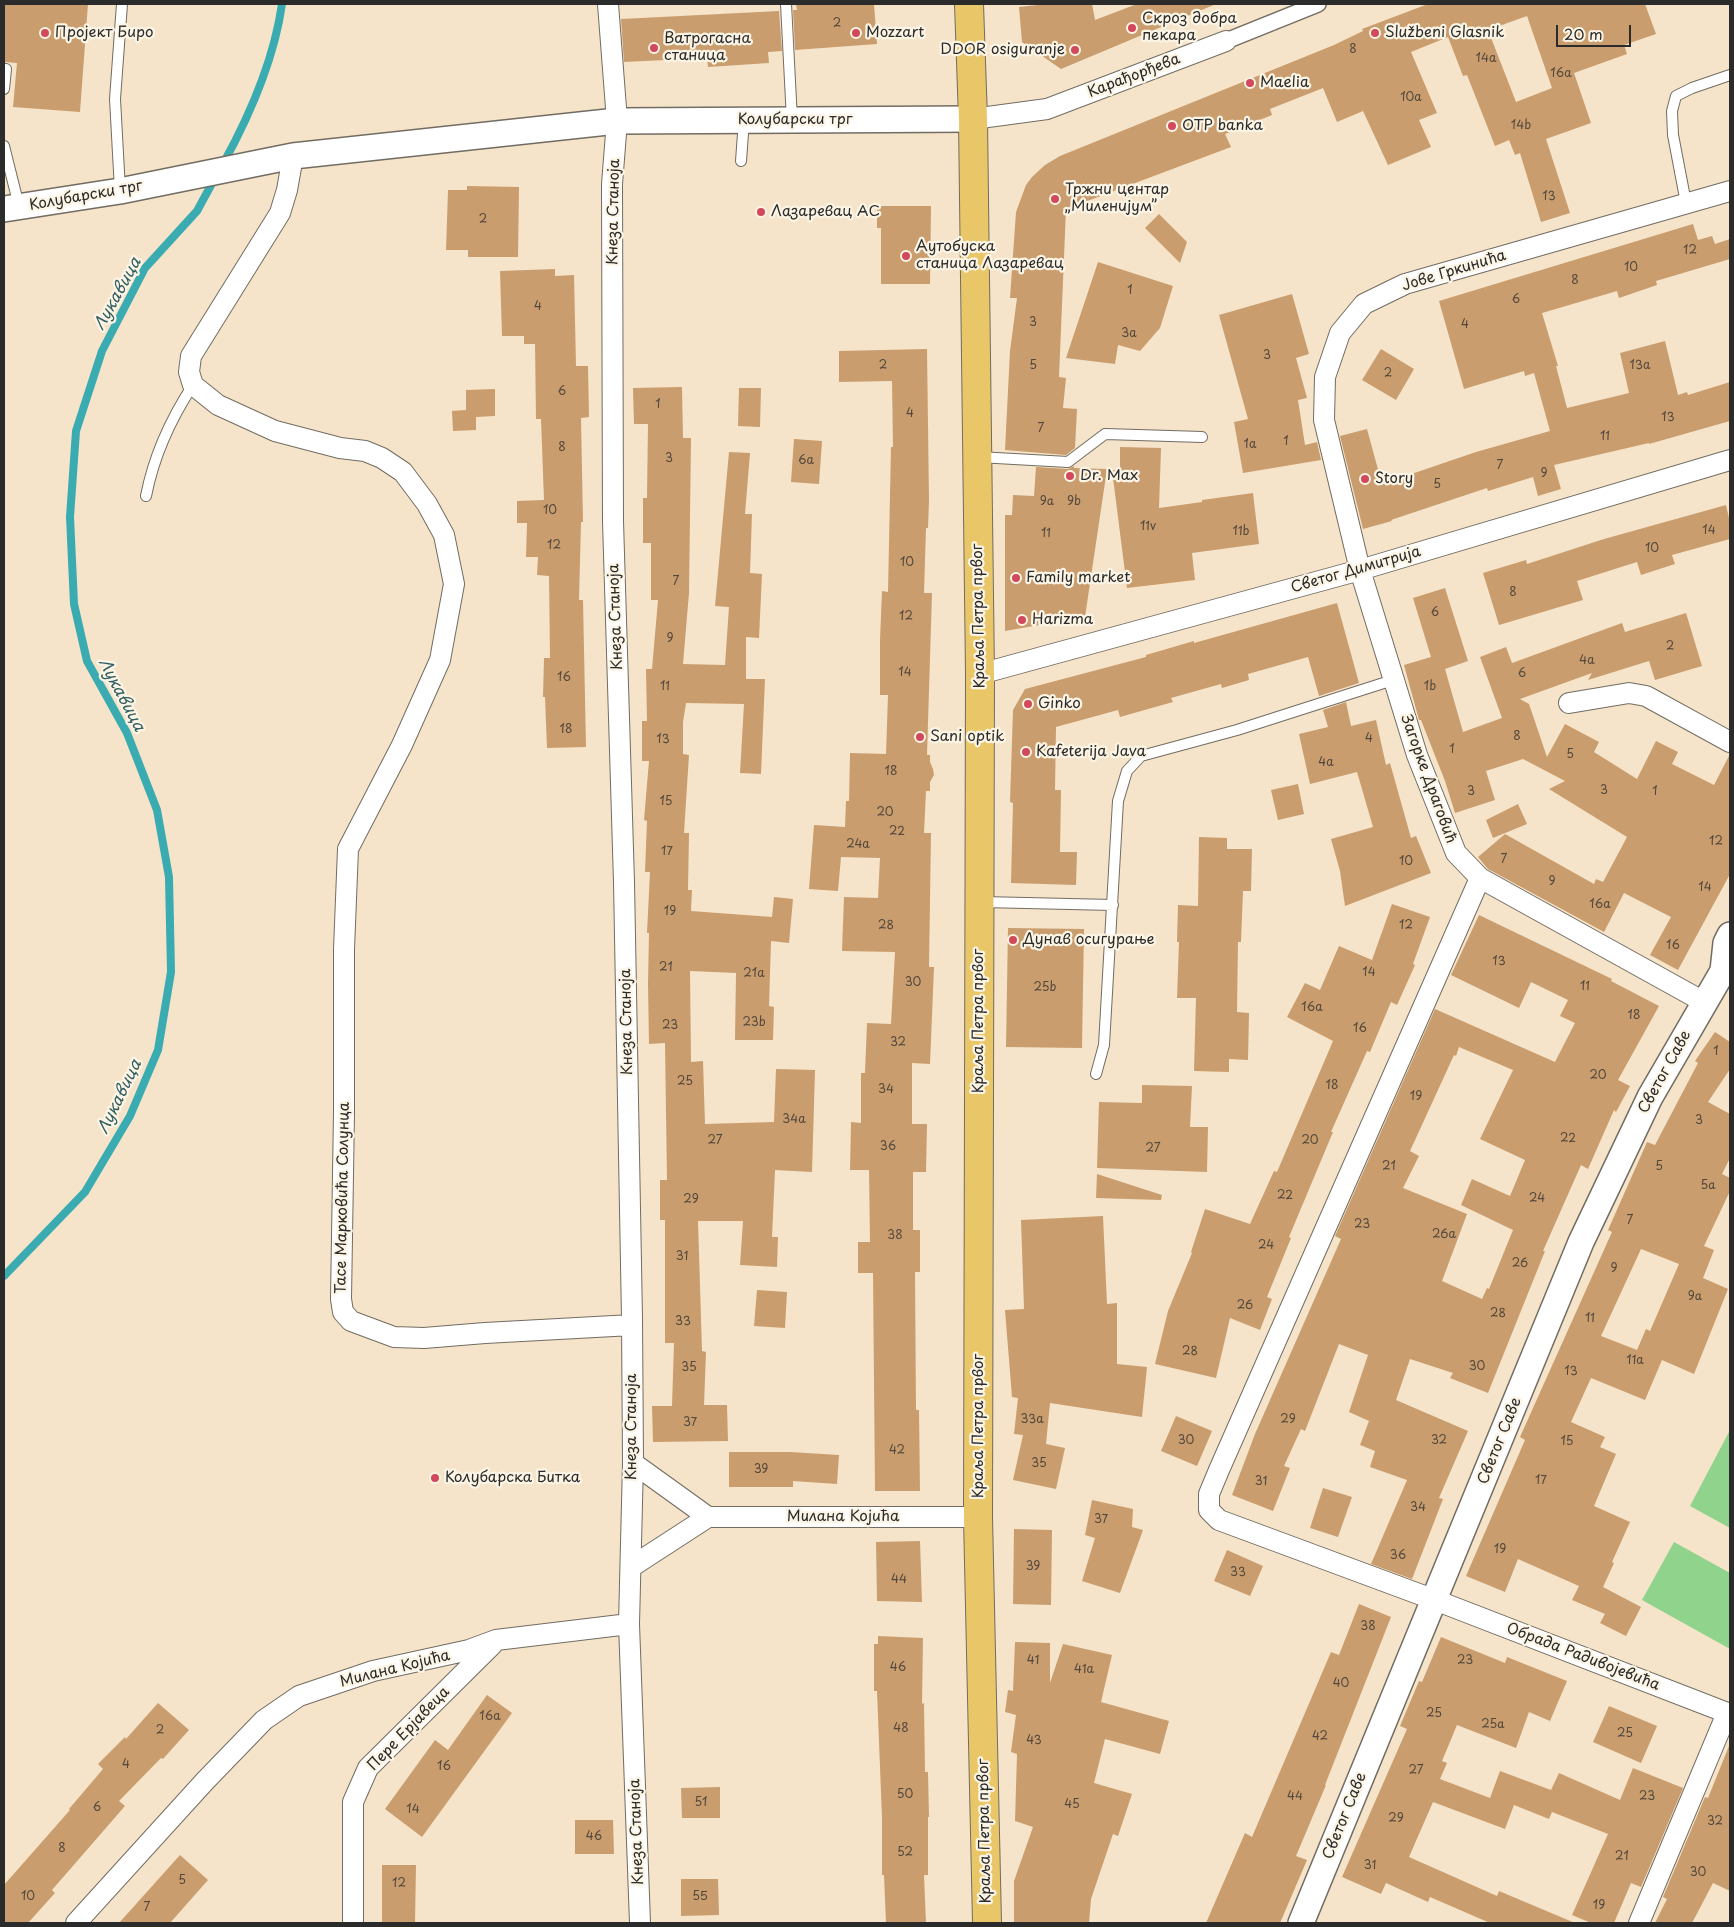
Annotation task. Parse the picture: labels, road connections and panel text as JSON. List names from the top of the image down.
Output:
{
  "streets": {
    "main road": ["Краља Петра првог"],
    "street": [
      "Карађорђева",
      "Колубарски трг",
      "Кнеза Станоја",
      "Јове Гркинића",
      "Светог Димитрија",
      "Загорке Драговић",
      "Светог Саве",
      "Тасе Марковића Солунца",
      "Милана Којића",
      "Обрада Радивојевића",
      "Пере Ерјавеца"
    ]
  },
  "crossings": [
    ["Карађорђева", "Колубарски трг"],
    ["Карађорђева", "Краља Петра првог"],
    ["Колубарски трг", "Кнеза Станоја"],
    ["Колубарски трг", "Краља Петра првог"],
    ["Кнеза Станоја", "Тасе Марковића Солунца"],
    ["Кнеза Станоја", "Милана Којића"],
    ["Јове Гркинића", "Светог Димитрија"],
    ["Јове Гркинића", "Загорке Драговић"],
    ["Светог Димитрија", "Краља Петра првог"],
    ["Светог Димитрија", "Загорке Драговић"],
    ["Краља Петра првог", "Милана Којића"],
    ["Загорке Драговић", "Светог Саве"],
    ["Загорке Драговић", "Обрада Радивојевића"],
    ["Светог Саве", "Обрада Радивојевића"],
    ["Милана Којића", "Пере Ерјавеца"]
  ],
  "water": ["Лукавица"],
  "places": [
    "Скроз добра пекара",
    "Пројект Биро",
    "Mozzart",
    "Službeni Glasnik",
    "Ватрогасна станица",
    "DDOR osiguranje",
    "Maelia",
    "OTP banka",
    "Тржни центар „Миленијум”",
    "Лазаревац АС",
    "Аутобуска станица Лазаревац",
    "Dr. Max",
    "Story",
    "Family market",
    "Harizma",
    "Ginko",
    "Sani optik",
    "Kafeterija Java",
    "Дунав осигурање",
    "Колубарска Битка"
  ],
  "house_numbers": [
    "2",
    "8",
    "14a",
    "16a",
    "10a",
    "14b",
    "13",
    "2",
    "12",
    "10",
    "8",
    "1",
    "6",
    "4",
    "3",
    "4",
    "3a",
    "3",
    "2",
    "5",
    "13a",
    "2",
    "6",
    "1",
    "4",
    "13",
    "7",
    "11",
    "1",
    "1a",
    "8",
    "3",
    "6a",
    "7",
    "9",
    "5",
    "9a",
    "9b",
    "10",
    "11v",
    "14",
    "11b",
    "11",
    "12",
    "10",
    "10",
    "7",
    "8",
    "6",
    "12",
    "9",
    "2",
    "4a",
    "14",
    "6",
    "16",
    "11",
    "1b",
    "18",
    "8",
    "4",
    "13",
    "1",
    "5",
    "4a",
    "18",
    "3",
    "3",
    "1",
    "15",
    "20",
    "22",
    "12",
    "24a",
    "17",
    "7",
    "10",
    "9",
    "14",
    "16a",
    "19",
    "28",
    "12",
    "16",
    "13",
    "21",
    "14",
    "21a",
    "30",
    "11",
    "25b",
    "16a",
    "18",
    "23b",
    "23",
    "16",
    "32",
    "1",
    "20",
    "25",
    "18",
    "34",
    "19",
    "34a",
    "3",
    "22",
    "27",
    "20",
    "36",
    "27",
    "21",
    "5",
    "5a",
    "22",
    "24",
    "29",
    "7",
    "23",
    "26a",
    "38",
    "24",
    "31",
    "26",
    "9",
    "9a",
    "26",
    "28",
    "11",
    "33",
    "28",
    "11a",
    "30",
    "35",
    "13",
    "33a",
    "29",
    "37",
    "30",
    "32",
    "15",
    "42",
    "35",
    "39",
    "17",
    "31",
    "34",
    "37",
    "19",
    "36",
    "39",
    "33",
    "44",
    "38",
    "41",
    "23",
    "46",
    "41a",
    "40",
    "25",
    "16a",
    "25a",
    "48",
    "2",
    "25",
    "42",
    "43",
    "4",
    "16",
    "27",
    "50",
    "44",
    "23",
    "51",
    "45",
    "6",
    "14",
    "29",
    "32",
    "46",
    "8",
    "52",
    "21",
    "31",
    "30",
    "5",
    "12",
    "10",
    "55",
    "19",
    "7"
  ],
  "scale_bar": "20 m"
}
